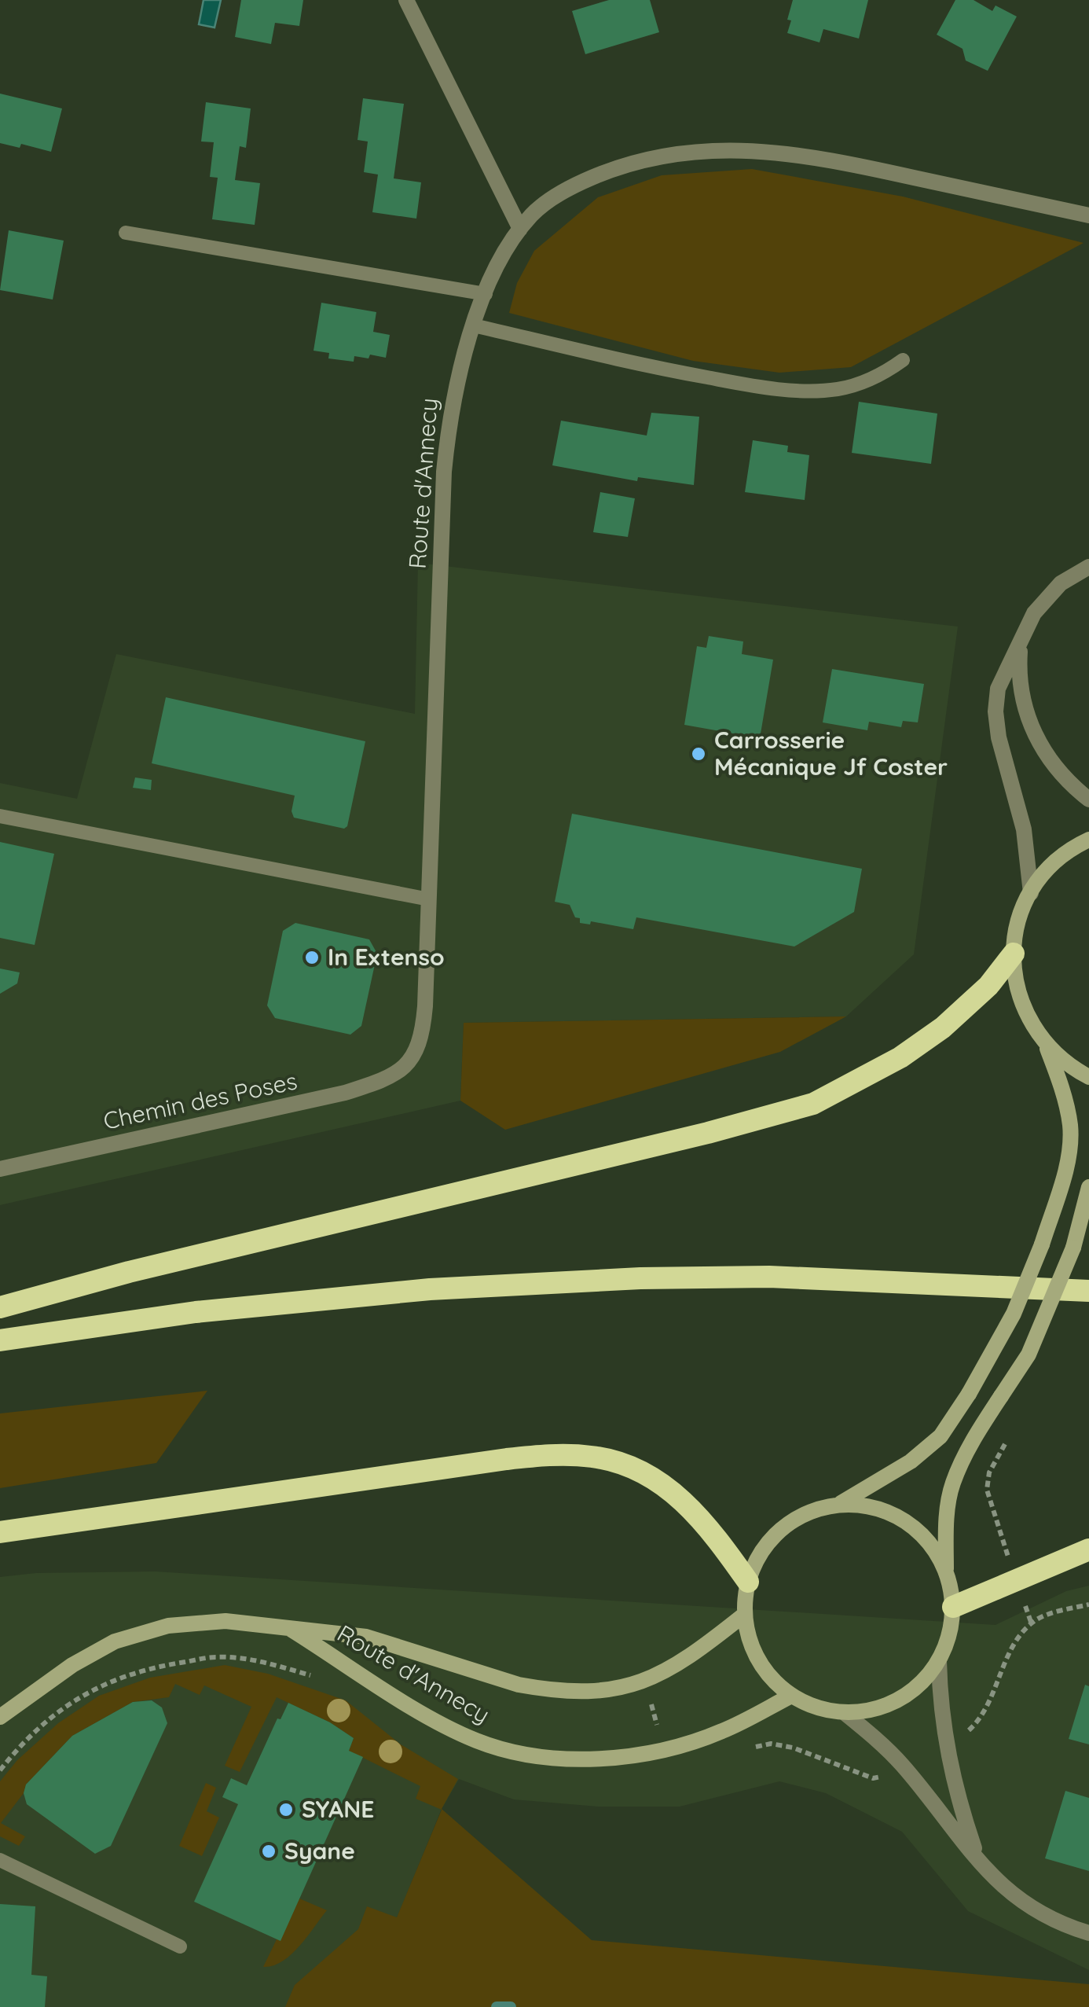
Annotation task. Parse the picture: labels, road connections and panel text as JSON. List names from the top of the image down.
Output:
{
  "streets": {
    "main road": ["Route d'Annecy"],
    "street": ["Chemin des Poses"]
  },
  "crossings": [
    ["Route d'Annecy", "Chemin des Poses"]
  ],
  "places": [
    "Carrosserie Mécanique Jf Coster",
    "In Extenso",
    "SYANE",
    "Syane"
  ]
}
